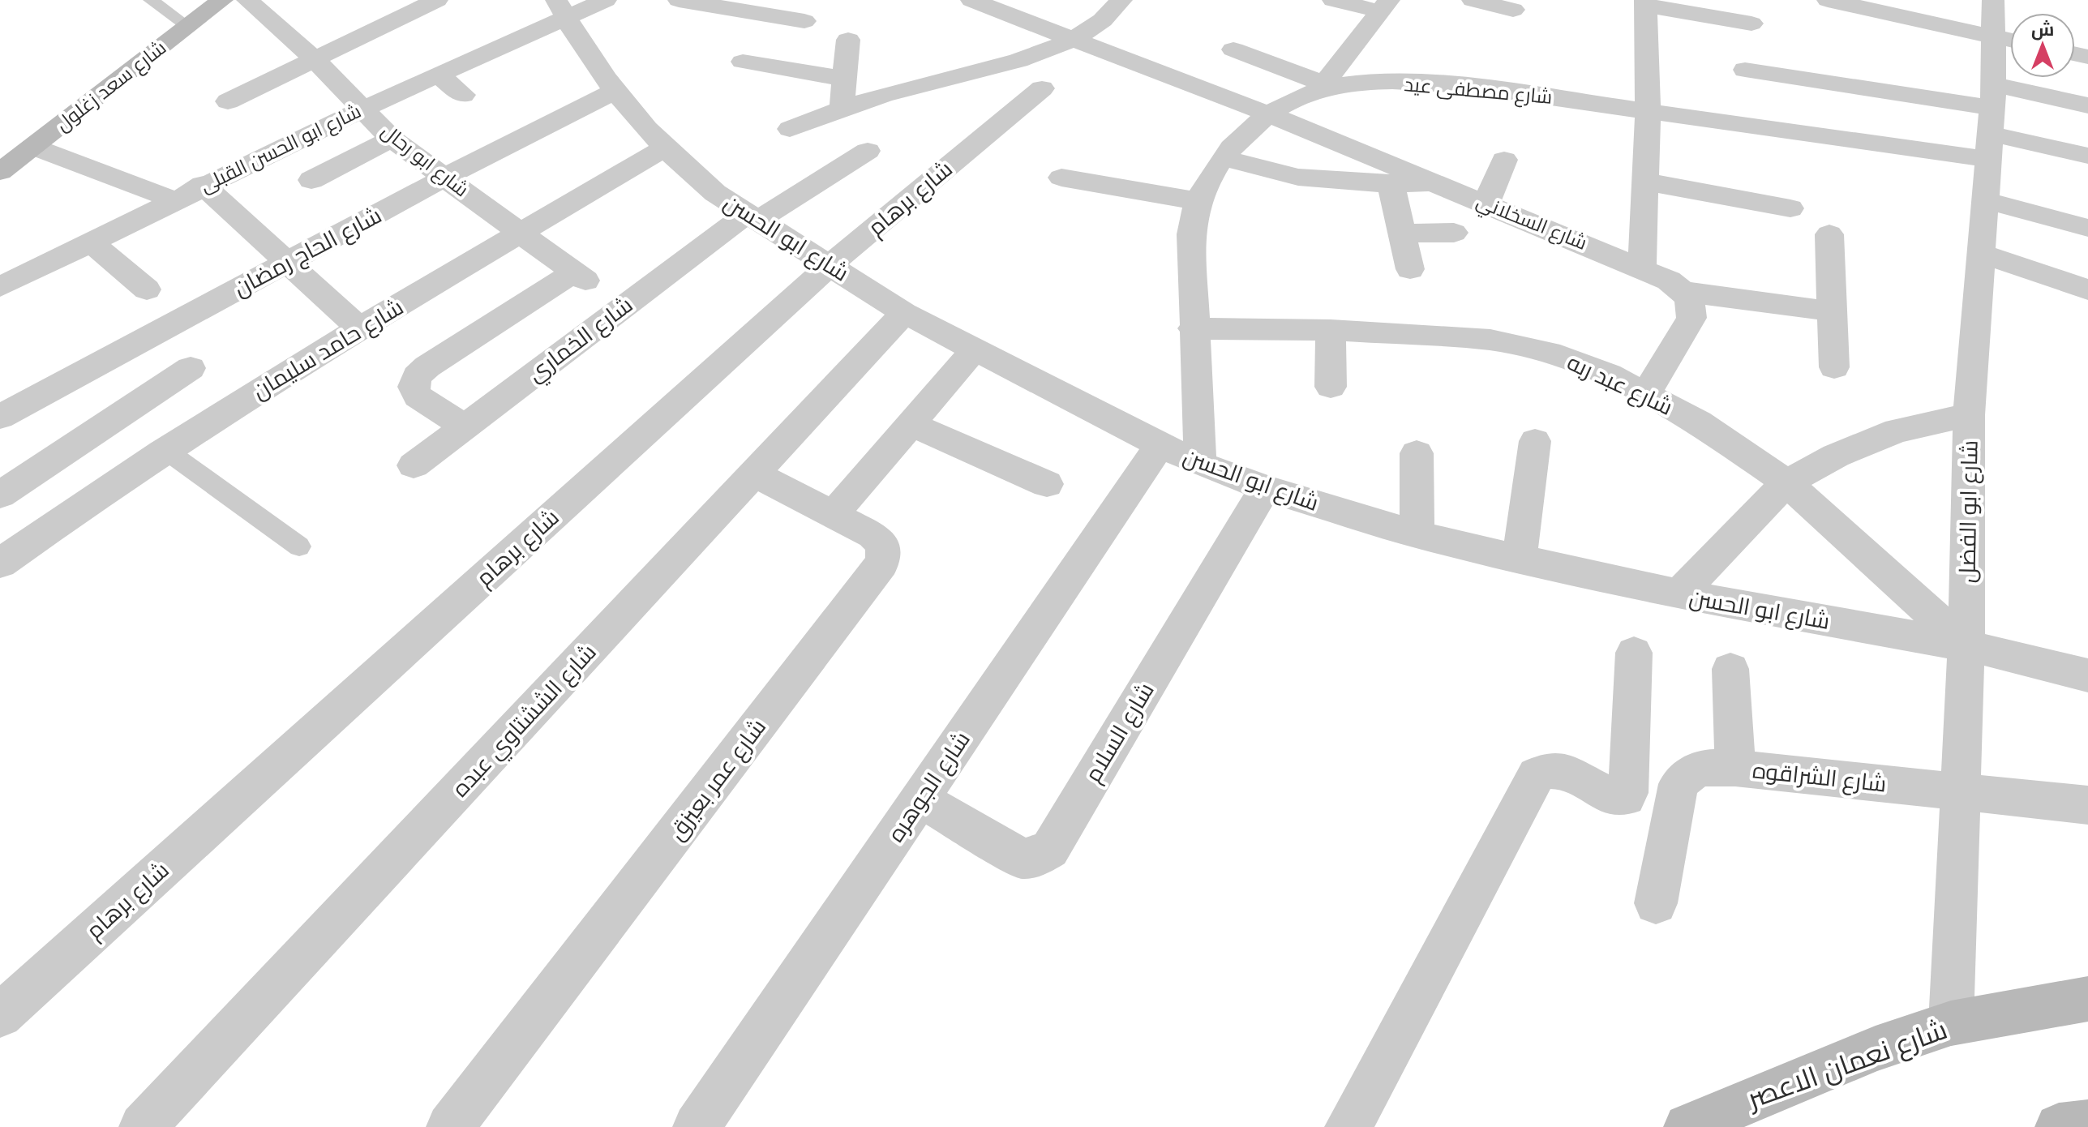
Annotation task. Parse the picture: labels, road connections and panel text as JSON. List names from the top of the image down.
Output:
{
  "streets": {
    "street": [
      "شارع سعد زغلول",
      "شارع مصطفى عيد",
      "شارع ابو الحسن القبلى",
      "شارع ابو رحال",
      "شارع برهام",
      "شارع السخلاني",
      "شارع ابو الحسن",
      "شارع الحاج رمضان",
      "شارع الخماري",
      "شارع حامد سليمان",
      "شارع عبد ربه",
      "شارع ابو الفضل",
      "شارع الششتاوي عبده",
      "شارع السلام",
      "شارع الشراقوه",
      "شارع عمر بعيزق",
      "شارع الجوهره",
      "شارع نعمان الاعصر"
    ]
  },
  "crossings": [
    ["شارع مصطفى عيد", "شارع السخلاني"],
    ["شارع مصطفى عيد", "شارع ابو الحسن"],
    ["شارع مصطفى عيد", "شارع عبد ربه"],
    ["شارع مصطفى عيد", "شارع ابو الفضل"],
    ["شارع ابو الحسن القبلى", "شارع ابو رحال"],
    ["شارع ابو الحسن القبلى", "شارع ابو الحسن"],
    ["شارع ابو رحال", "شارع الحاج رمضان"],
    ["شارع ابو رحال", "شارع الخماري"],
    ["شارع ابو رحال", "شارع حامد سليمان"],
    ["شارع برهام", "شارع ابو الحسن"],
    ["شارع ابو الحسن", "شارع الحاج رمضان"],
    ["شارع ابو الحسن", "شارع الخماري"],
    ["شارع ابو الحسن", "شارع حامد سليمان"],
    ["شارع ابو الحسن", "شارع عبد ربه"],
    ["شارع ابو الحسن", "شارع ابو الفضل"],
    ["شارع ابو الحسن", "شارع الششتاوي عبده"],
    ["شارع ابو الحسن", "شارع السلام"],
    ["شارع ابو الحسن", "شارع الجوهره"],
    ["شارع عبد ربه", "شارع ابو الفضل"],
    ["شارع ابو الفضل", "شارع الشراقوه"],
    ["شارع ابو الفضل", "شارع نعمان الاعصر"],
    ["شارع الششتاوي عبده", "شارع عمر بعيزق"],
    ["شارع السلام", "شارع الجوهره"]
  ],
  "north": "top"
}
